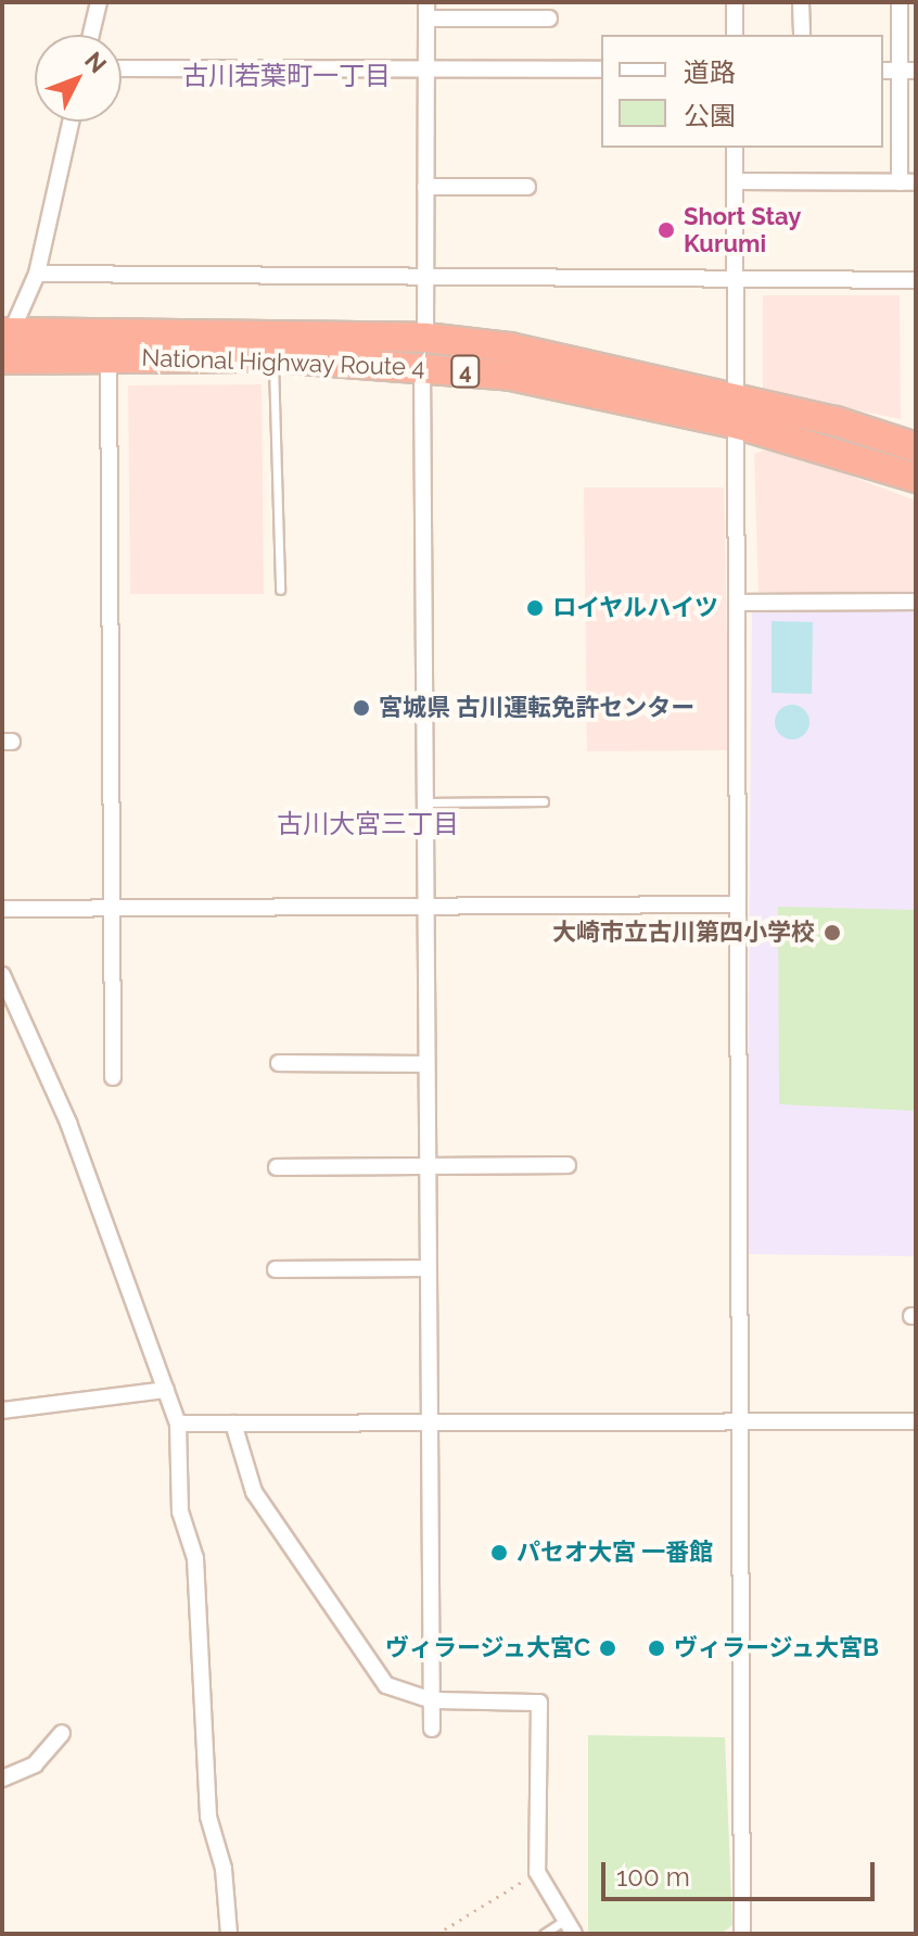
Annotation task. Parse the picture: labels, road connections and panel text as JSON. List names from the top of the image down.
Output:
{
  "streets": {
    "highway": ["National Highway Route 4", "4"]
  },
  "districts": ["古川若葉町一丁目", "古川大宮三丁目"],
  "places": [
    "Short Stay Kurumi",
    "ロイヤルハイツ",
    "宮城県 古川運転免許センター",
    "大崎市立古川第四小学校",
    "パセオ大宮 一番館",
    "ヴィラージュ大宮C",
    "ヴィラージュ大宮B"
  ],
  "legend": ["道路", "公園"],
  "scale_bar": "100 m",
  "north": "top right"
}
